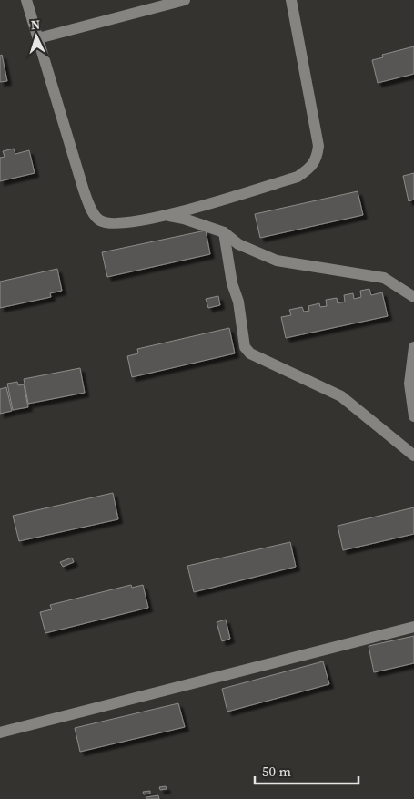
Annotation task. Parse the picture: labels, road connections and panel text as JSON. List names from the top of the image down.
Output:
{
  "scale_bar": "50 m",
  "north": "top"
}
